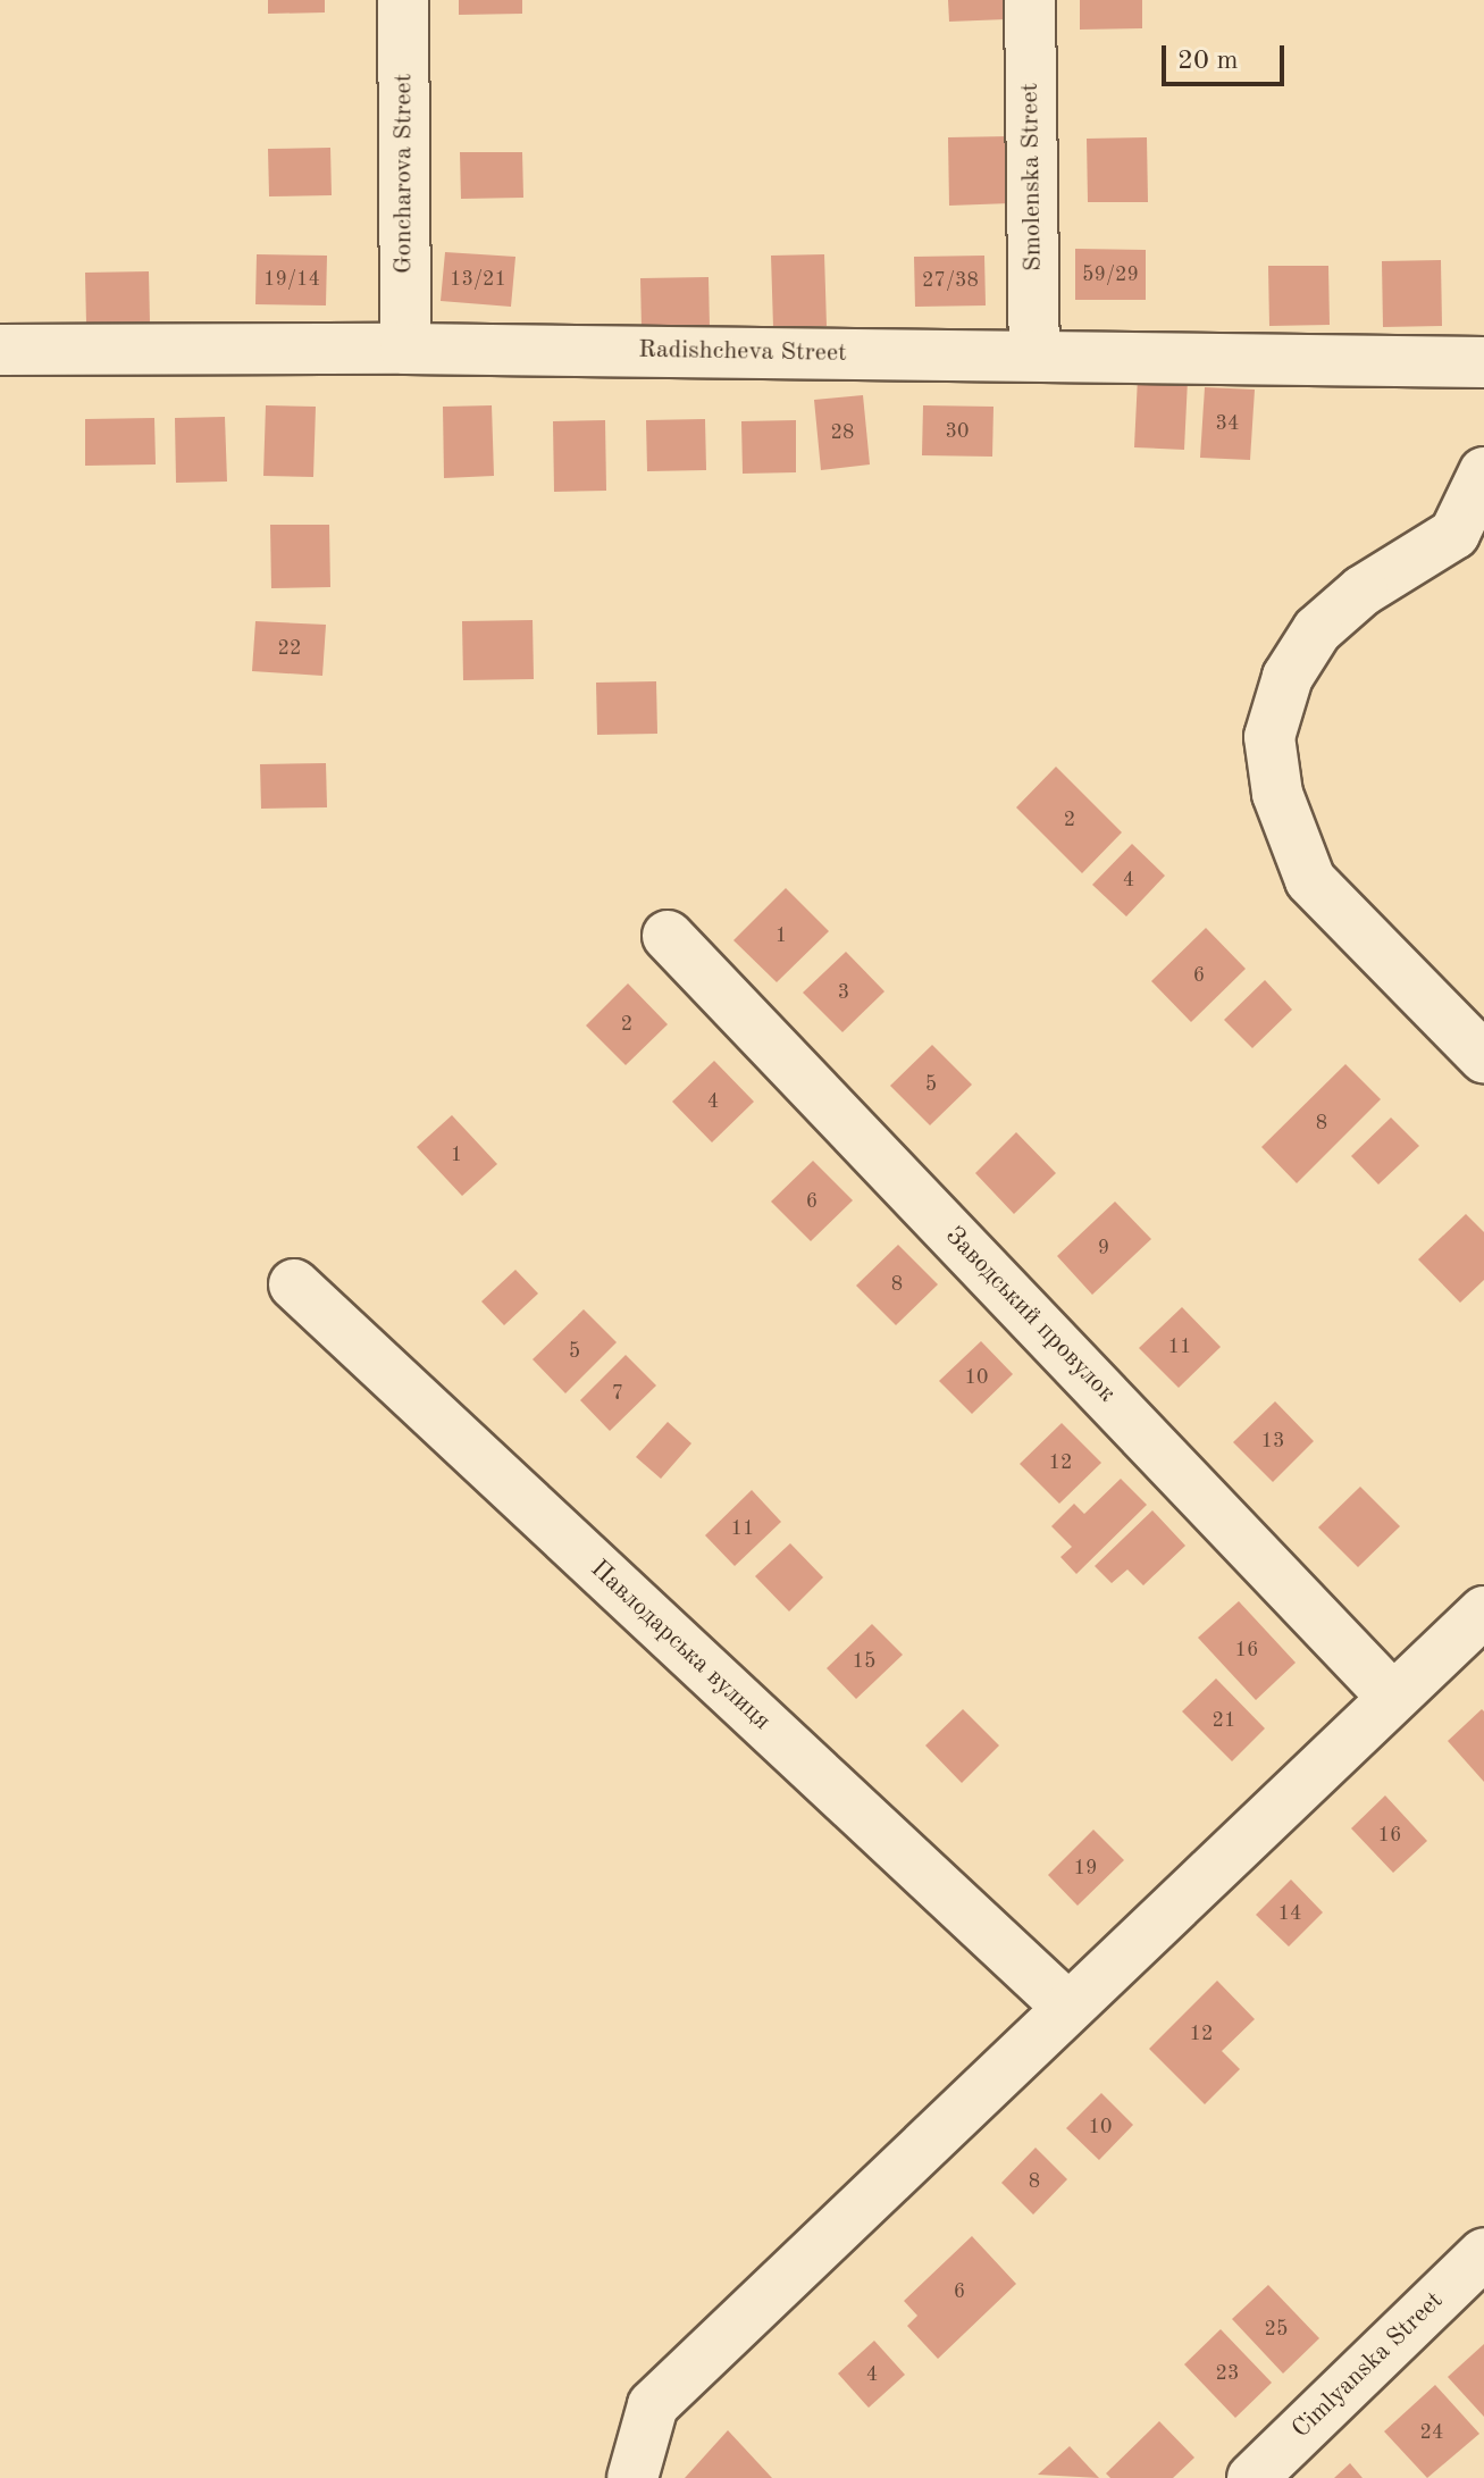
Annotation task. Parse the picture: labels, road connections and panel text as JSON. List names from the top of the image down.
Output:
{
  "streets": {
    "street": [
      "Goncharova Street",
      "Smolenska Street",
      "Radishcheva Street",
      "Заводський провулок",
      "Павлодарська вулиця",
      "Cimlyanska Street"
    ]
  },
  "crossings": [
    ["Goncharova Street", "Radishcheva Street"],
    ["Smolenska Street", "Radishcheva Street"]
  ],
  "house_numbers": [
    "59/29",
    "19/14",
    "13/21",
    "27/38",
    "34",
    "30",
    "28",
    "22",
    "2",
    "4",
    "1",
    "6",
    "3",
    "2",
    "5",
    "4",
    "8",
    "1",
    "6",
    "9",
    "8",
    "11",
    "5",
    "10",
    "7",
    "13",
    "12",
    "11",
    "16",
    "15",
    "21",
    "16",
    "19",
    "14",
    "12",
    "10",
    "8",
    "6",
    "25",
    "23",
    "4",
    "24"
  ],
  "scale_bar": "20 m"
}
